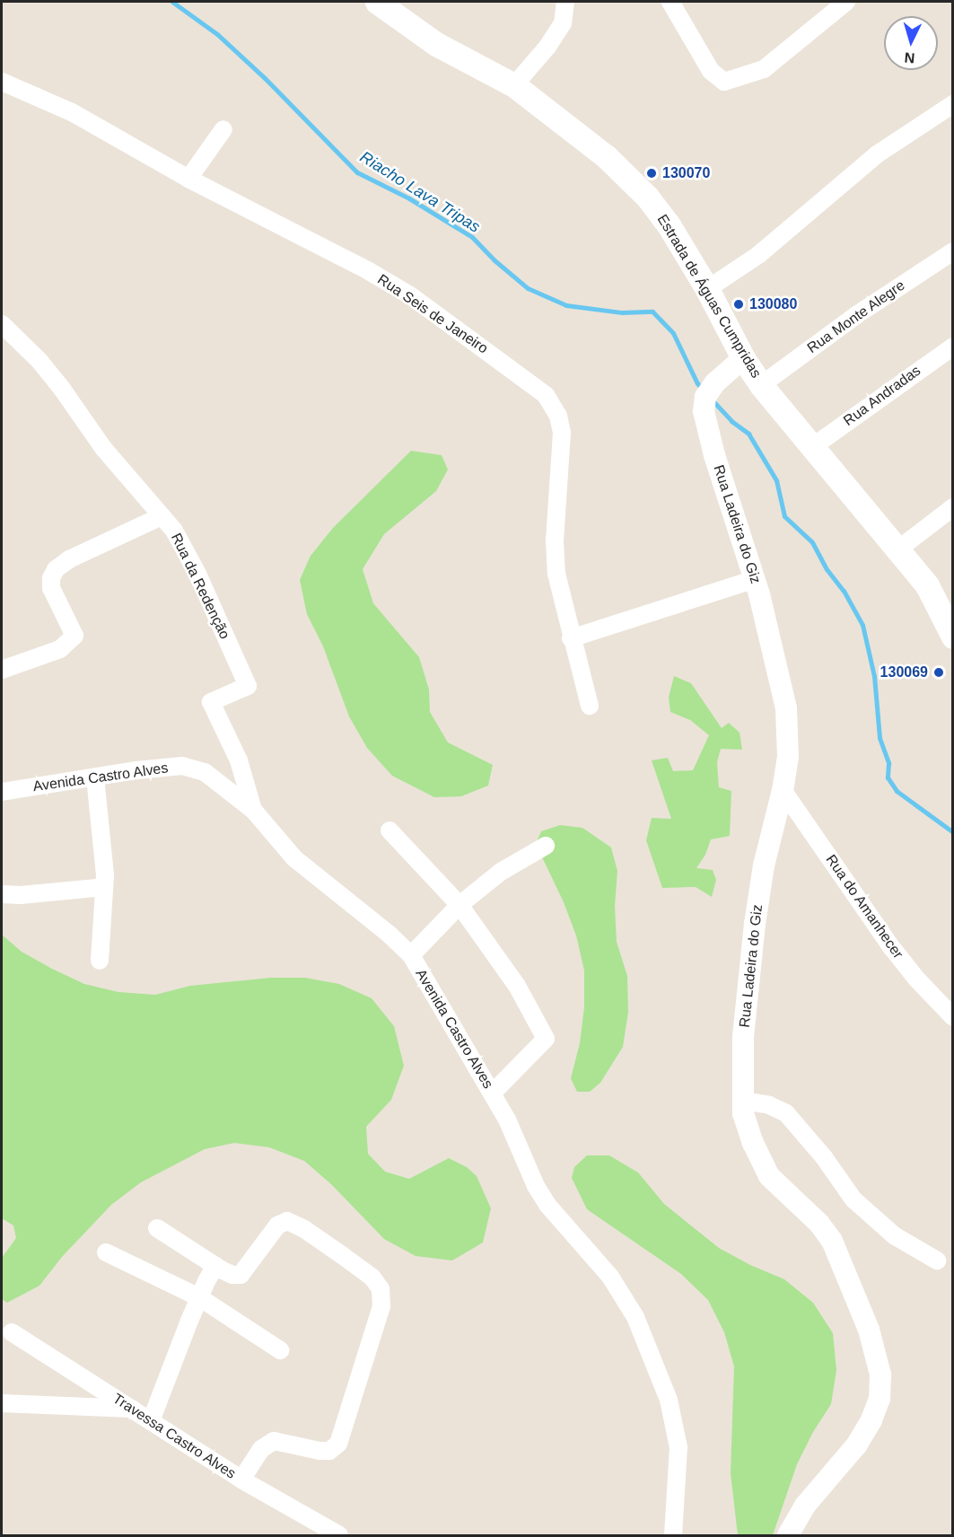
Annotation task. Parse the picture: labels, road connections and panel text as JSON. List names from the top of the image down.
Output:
{
  "streets": {
    "main road": ["Estrada de Águas Cumpridas"],
    "street": [
      "Rua Seis de Janeiro",
      "Rua Monte Alegre",
      "Rua Andradas",
      "Rua Ladeira do Giz",
      "Rua da Redenção",
      "Avenida Castro Alves",
      "Rua do Amanhecer",
      "Travessa Castro Alves"
    ]
  },
  "crossings": [
    ["Estrada de Águas Cumpridas", "Rua Monte Alegre"],
    ["Estrada de Águas Cumpridas", "Rua Andradas"],
    ["Estrada de Águas Cumpridas", "Rua Ladeira do Giz"],
    ["Rua Ladeira do Giz", "Rua do Amanhecer"],
    ["Rua da Redenção", "Avenida Castro Alves"]
  ],
  "water": ["Riacho Lava Tripas"],
  "places": ["130070", "130080", "130069"],
  "north": "bottom"
}
